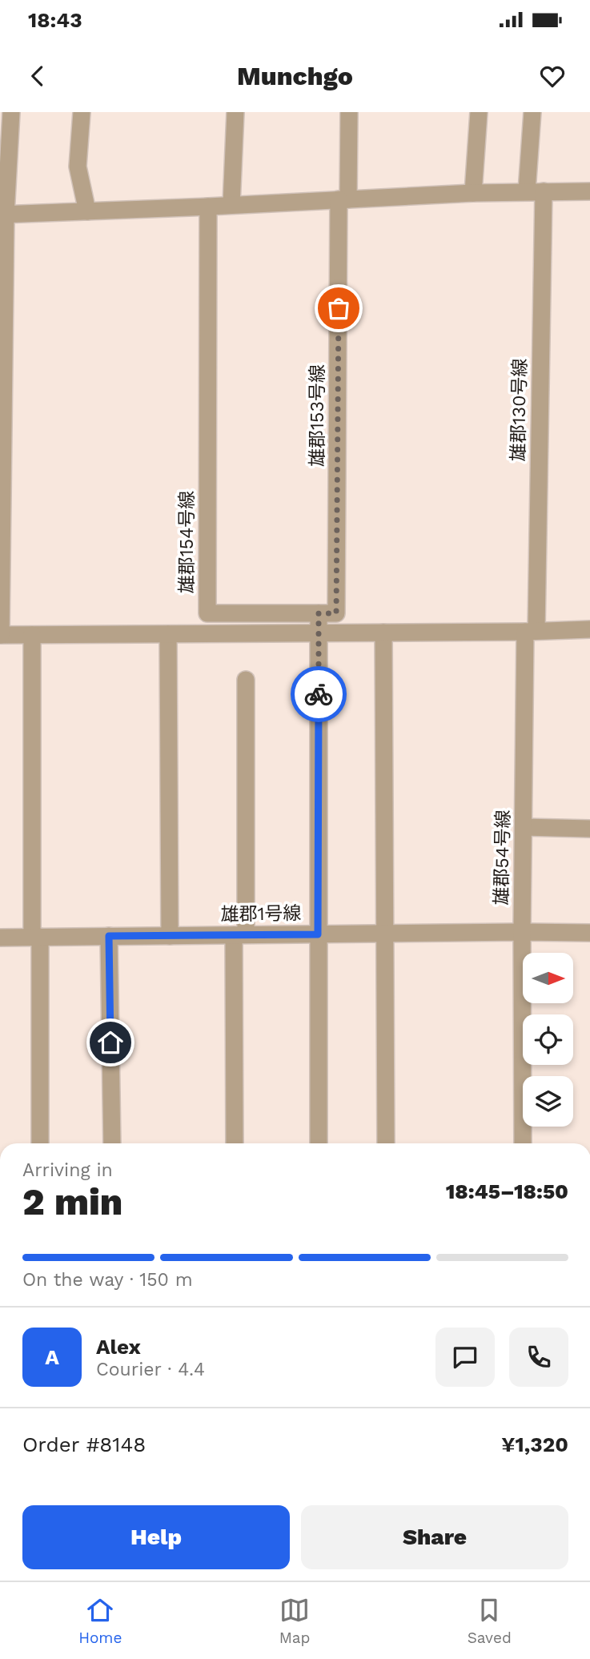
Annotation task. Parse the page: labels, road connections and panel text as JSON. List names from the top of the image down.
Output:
{
  "streets": {
    "street": [
      "雄郡130号線",
      "雄郡153号線",
      "雄郡154号線",
      "雄郡54号線",
      "雄郡1号線"
    ]
  },
  "crossings": [
    ["雄郡130号線", "雄郡54号線"],
    ["雄郡153号線", "雄郡154号線"],
    ["雄郡54号線", "雄郡1号線"]
  ],
  "north": "right",
  "page": {
    "status": "18:43",
    "header": "Munchgo",
    "heading": ["2 min", "Arriving in", "18:45–18:50"],
    "panel": [
      "Alex",
      "Courier · 4.4",
      "Order #8148",
      "¥1,320"
    ],
    "bar": "On the way · 150 m",
    "round": "A",
    "buttons": ["Help", "Share"],
    "tabs": ["Home", "Map", "Saved"]
  }
}
